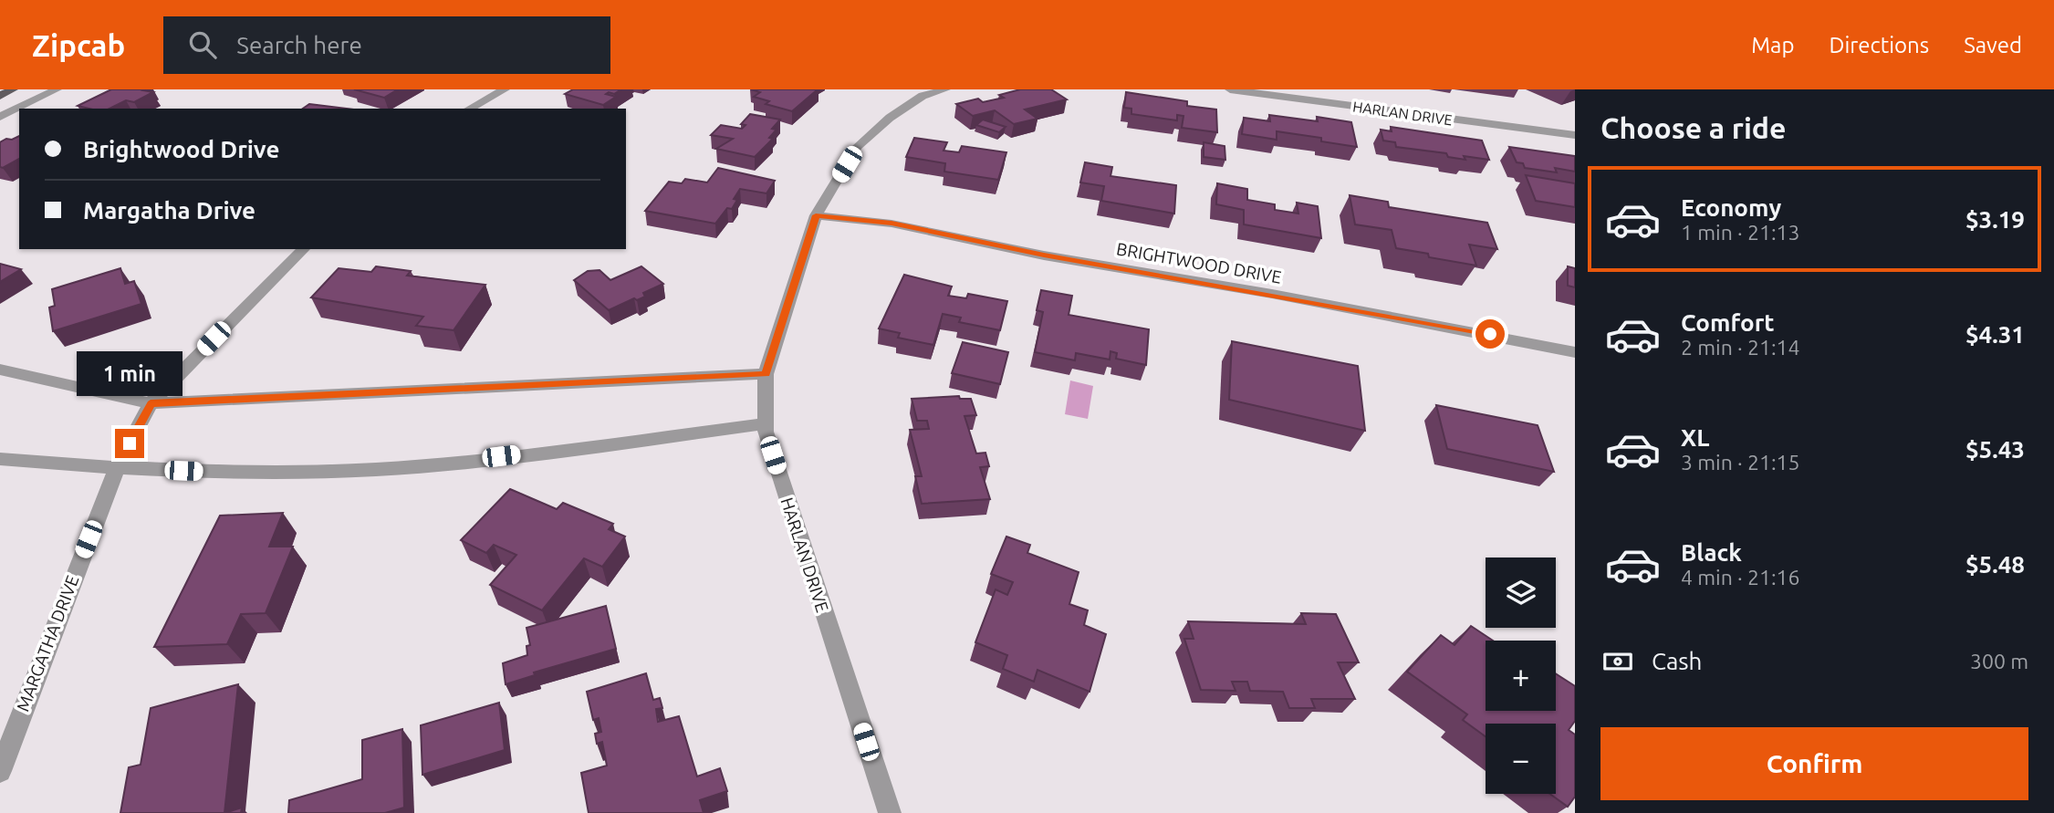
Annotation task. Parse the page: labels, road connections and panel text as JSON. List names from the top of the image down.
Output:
{
  "streets": {
    "street": ["HARLAN DRIVE", "BRIGHTWOOD DRIVE", "MARGATHA DRIVE"]
  },
  "crossings": [
    ["HARLAN DRIVE", "BRIGHTWOOD DRIVE"]
  ],
  "page": {
    "header": "Zipcab",
    "search": "Search here",
    "nav": ["Map", "Directions", "Saved"],
    "heading": "Choose a ride",
    "banner": ["Brightwood Drive", "Margatha Drive"],
    "list": [
      {
        "name": "Economy",
        "note": "1 min · 21:13",
        "value": "$3.19"
      },
      {
        "name": "Comfort",
        "note": "2 min · 21:14",
        "value": "$4.31"
      },
      {
        "name": "XL",
        "note": "3 min · 21:15",
        "value": "$5.43"
      },
      {
        "name": "Black",
        "note": "4 min · 21:16",
        "value": "$5.48"
      }
    ],
    "bubble": "1 min",
    "map_buttons": ["+", "−"],
    "pay": ["Cash", "300 m"],
    "buttons": "Confirm"
  }
}
